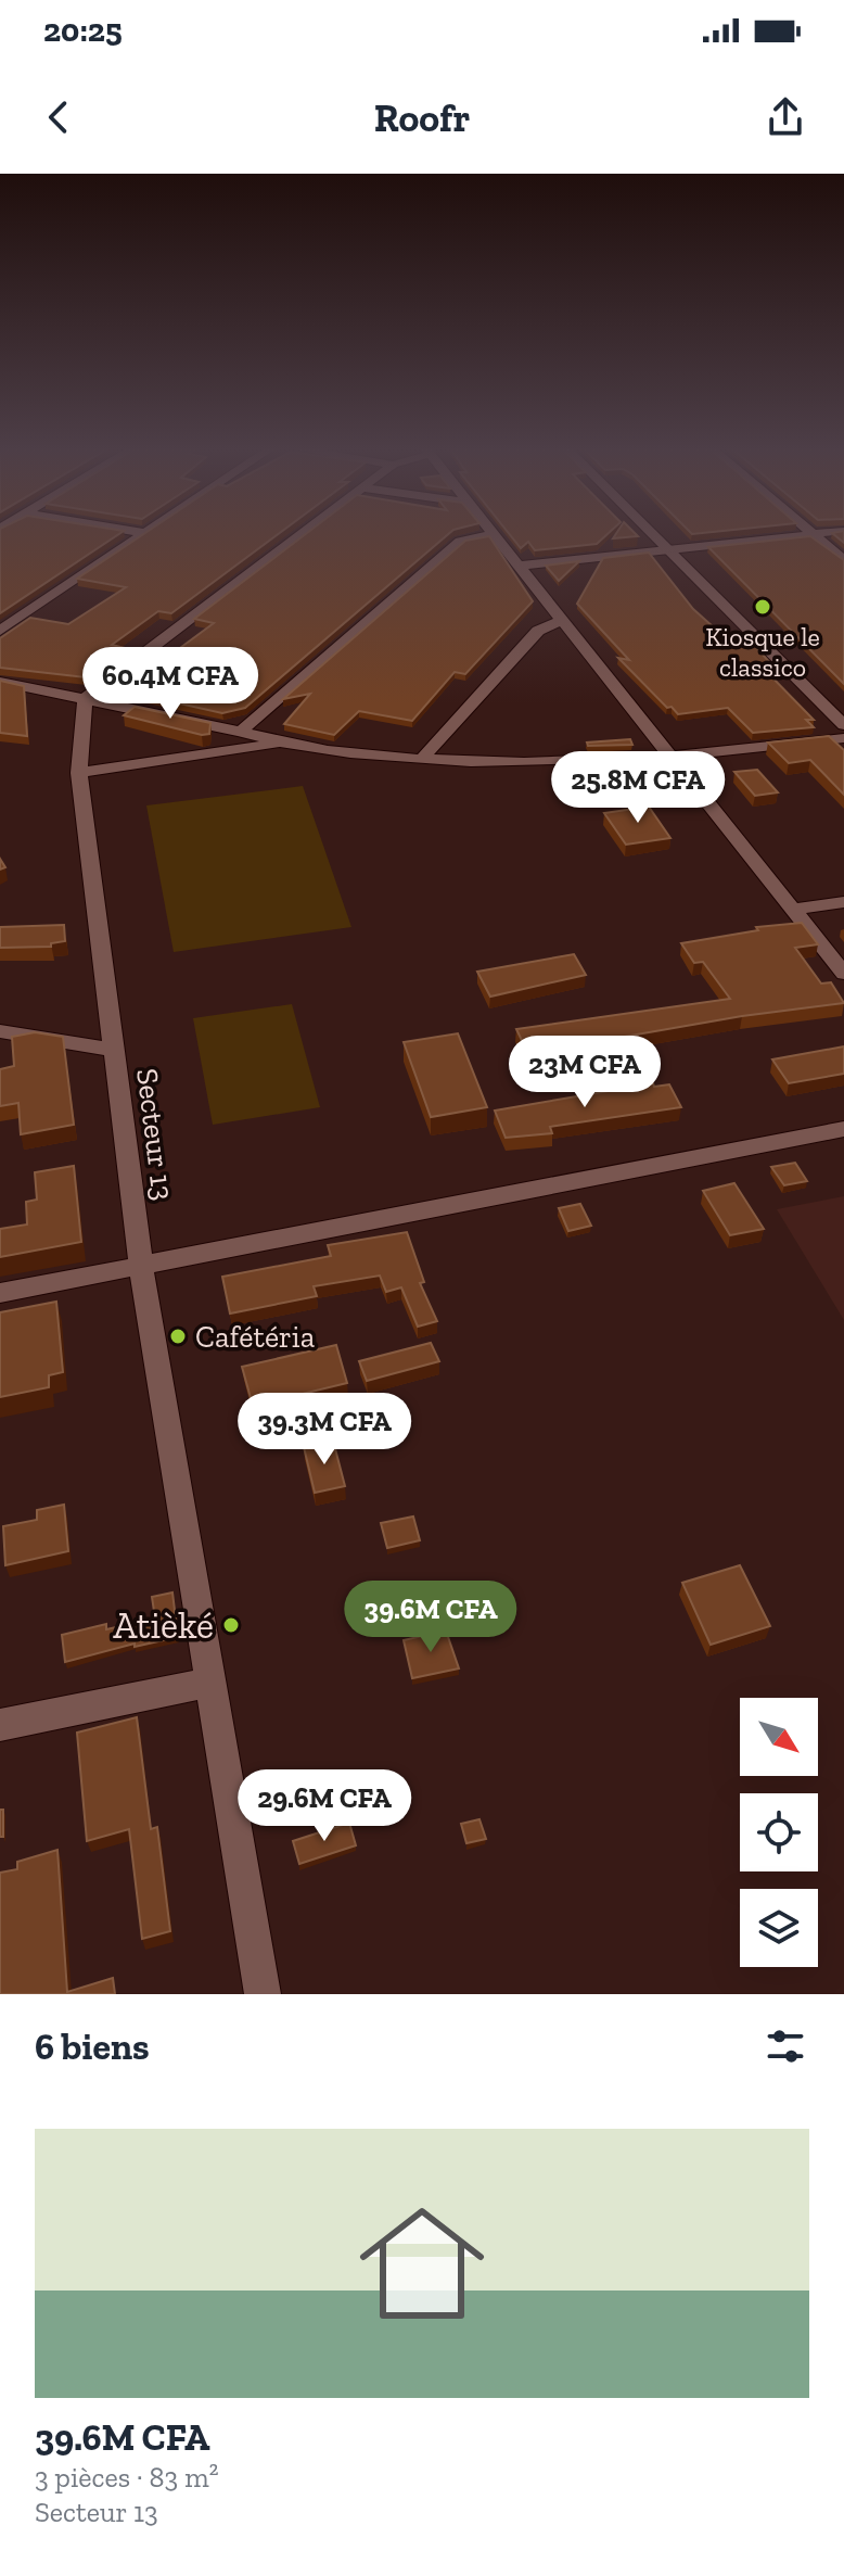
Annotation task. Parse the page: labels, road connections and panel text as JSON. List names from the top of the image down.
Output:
{
  "streets": {
    "street": ["Secteur 13"]
  },
  "places": ["Kiosque le classico", "Cafétéria", "Atièké"],
  "north": "bottom right",
  "page": {
    "status": "20:25",
    "header": "Roofr",
    "price": [
      "60.4M CFA",
      "25.8M CFA",
      "23M CFA",
      "39.3M CFA",
      "39.6M CFA",
      "29.6M CFA"
    ],
    "heading": "6 biens",
    "list": [
      {
        "name": "39.6M CFA",
        "note": "3 pièces · 83 m² · Secteur 13"
      }
    ]
  }
}
